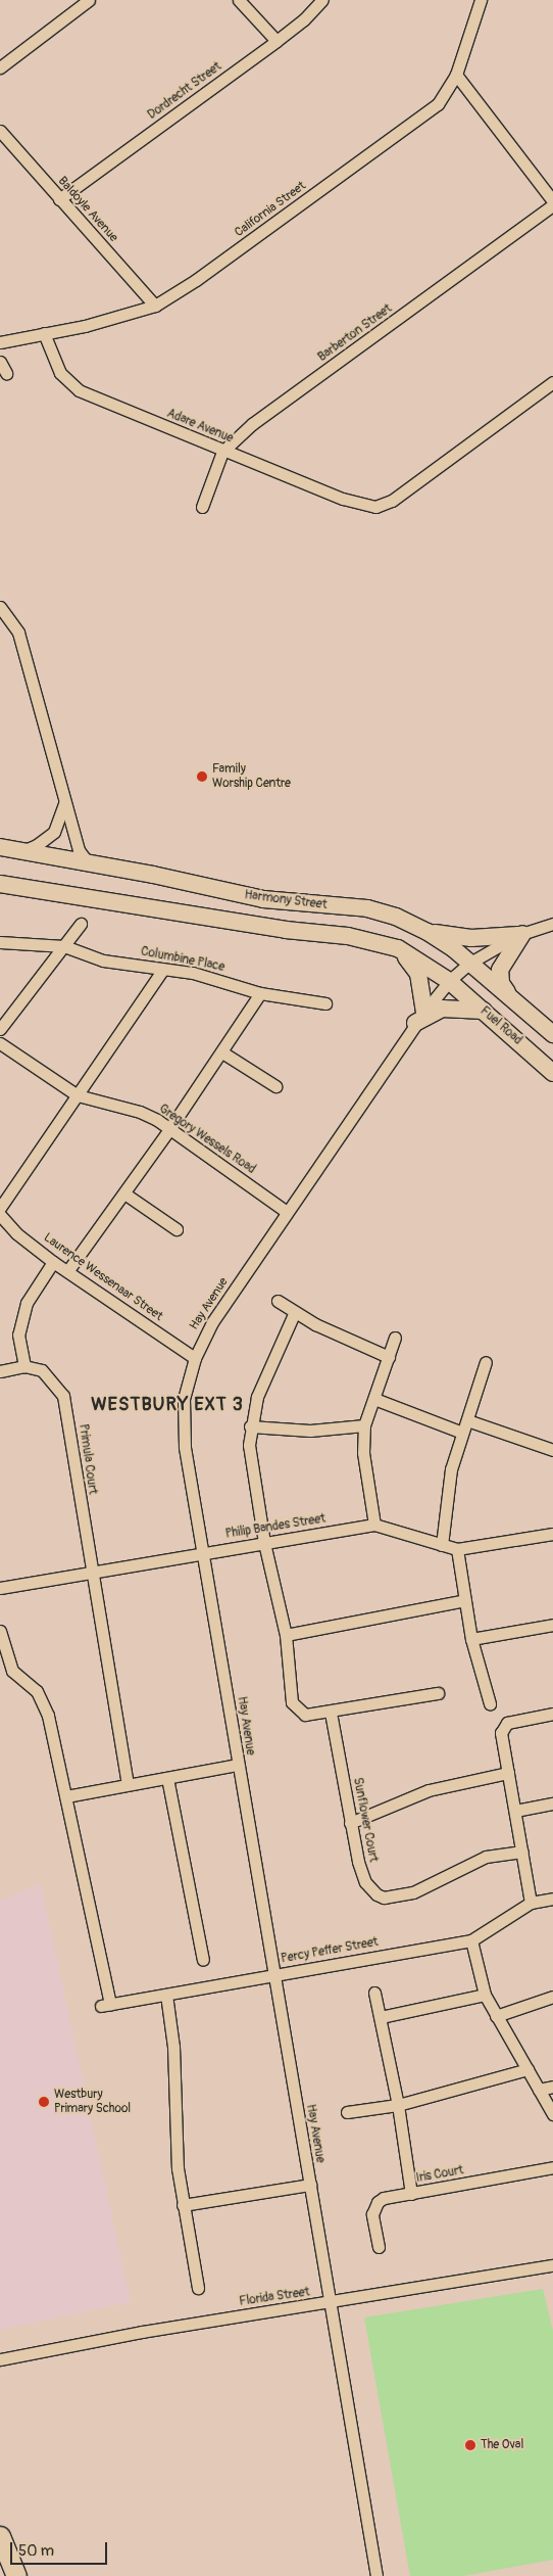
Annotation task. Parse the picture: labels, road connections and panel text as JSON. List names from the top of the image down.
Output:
{
  "streets": {
    "main road": ["Harmony Street", "Fuel Road"],
    "street": [
      "Dordrecht Street",
      "Baldoyle Avenue",
      "California Street",
      "Barberton Street",
      "Adare Avenue",
      "Columbine Place",
      "Gregory Wessels Road",
      "Laurence Wessenaar Street",
      "Hay Avenue",
      "Primula Court",
      "Philip Bandes Street",
      "Sunflower Court",
      "Percy Peffer Street",
      "Iris Court",
      "Florida Street"
    ]
  },
  "crossings": [
    ["Dordrecht Street", "Baldoyle Avenue"],
    ["Baldoyle Avenue", "California Street"],
    ["California Street", "Adare Avenue"],
    ["Barberton Street", "Adare Avenue"],
    ["Harmony Street", "Hay Avenue"],
    ["Fuel Road", "Hay Avenue"],
    ["Gregory Wessels Road", "Hay Avenue"],
    ["Laurence Wessenaar Street", "Hay Avenue"],
    ["Hay Avenue", "Philip Bandes Street"],
    ["Hay Avenue", "Percy Peffer Street"],
    ["Hay Avenue", "Florida Street"],
    ["Primula Court", "Philip Bandes Street"]
  ],
  "districts": ["WESTBURY EXT 3"],
  "places": ["Family Worship Centre", "Westbury Primary School", "The Oval"],
  "scale_bar": "50 m"
}
